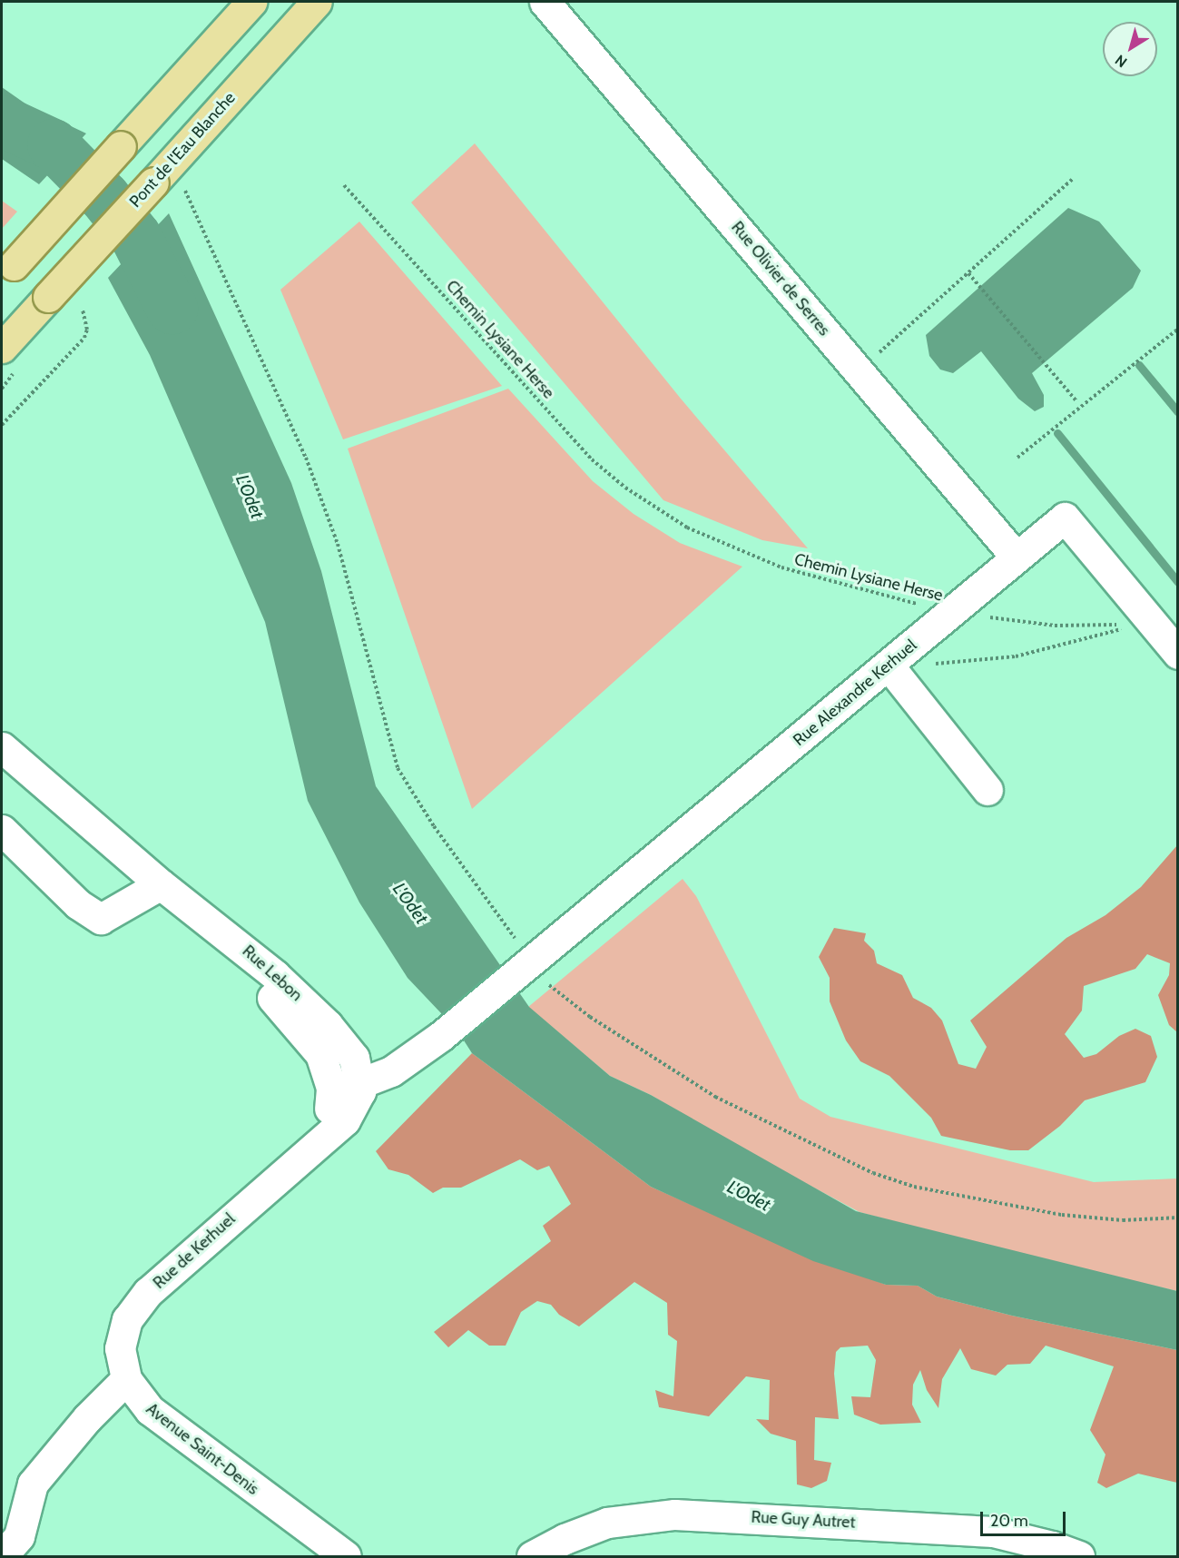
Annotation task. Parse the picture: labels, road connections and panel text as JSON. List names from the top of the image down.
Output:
{
  "streets": {
    "main road": ["Pont de l'Eau Blanche"],
    "street": [
      "Rue Olivier de Serres",
      "Rue Alexandre Kerhuel",
      "Rue Lebon",
      "Rue de Kerhuel",
      "Avenue Saint-Denis",
      "Rue Guy Autret"
    ],
    "path": ["Chemin Lysiane Herse"]
  },
  "crossings": [
    ["Rue Olivier de Serres", "Rue Alexandre Kerhuel"],
    ["Chemin Lysiane Herse", "Rue Alexandre Kerhuel"],
    ["Rue Lebon", "Rue de Kerhuel"],
    ["Rue de Kerhuel", "Avenue Saint-Denis"]
  ],
  "water": ["L'Odet"],
  "scale_bar": "20 m",
  "north": "bottom left"
}
